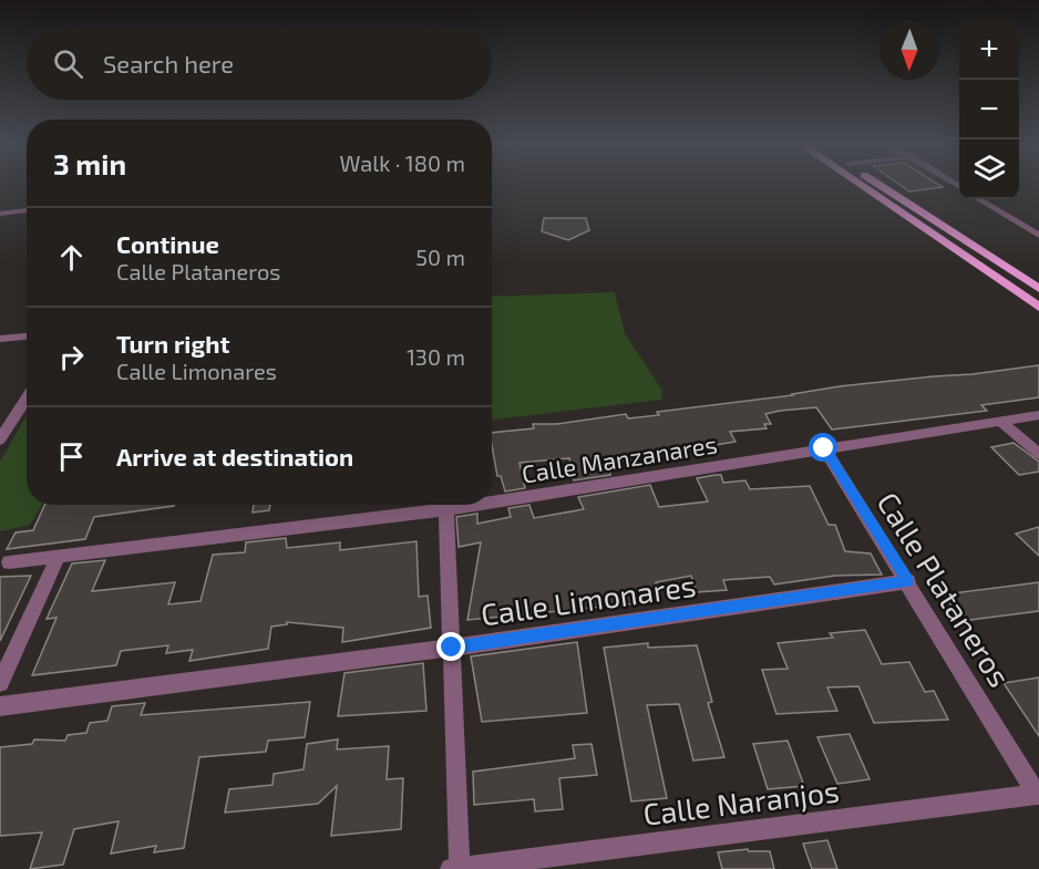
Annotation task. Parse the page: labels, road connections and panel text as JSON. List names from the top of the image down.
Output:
{
  "streets": {
    "street": [
      "Calle Manzanares",
      "Calle Plataneros",
      "Calle Limonares",
      "Calle Naranjos"
    ]
  },
  "crossings": [
    ["Calle Manzanares", "Calle Plataneros"],
    ["Calle Plataneros", "Calle Limonares"],
    ["Calle Plataneros", "Calle Naranjos"]
  ],
  "north": "bottom",
  "page": {
    "map_buttons": ["+", "−"],
    "search": "Search here",
    "heading": ["3 min", "Walk · 180 m"],
    "list": [
      ["Continue", "Calle Plataneros", "50 m"],
      ["Turn right", "Calle Limonares", "130 m"],
      "Arrive at destination"
    ]
  }
}
